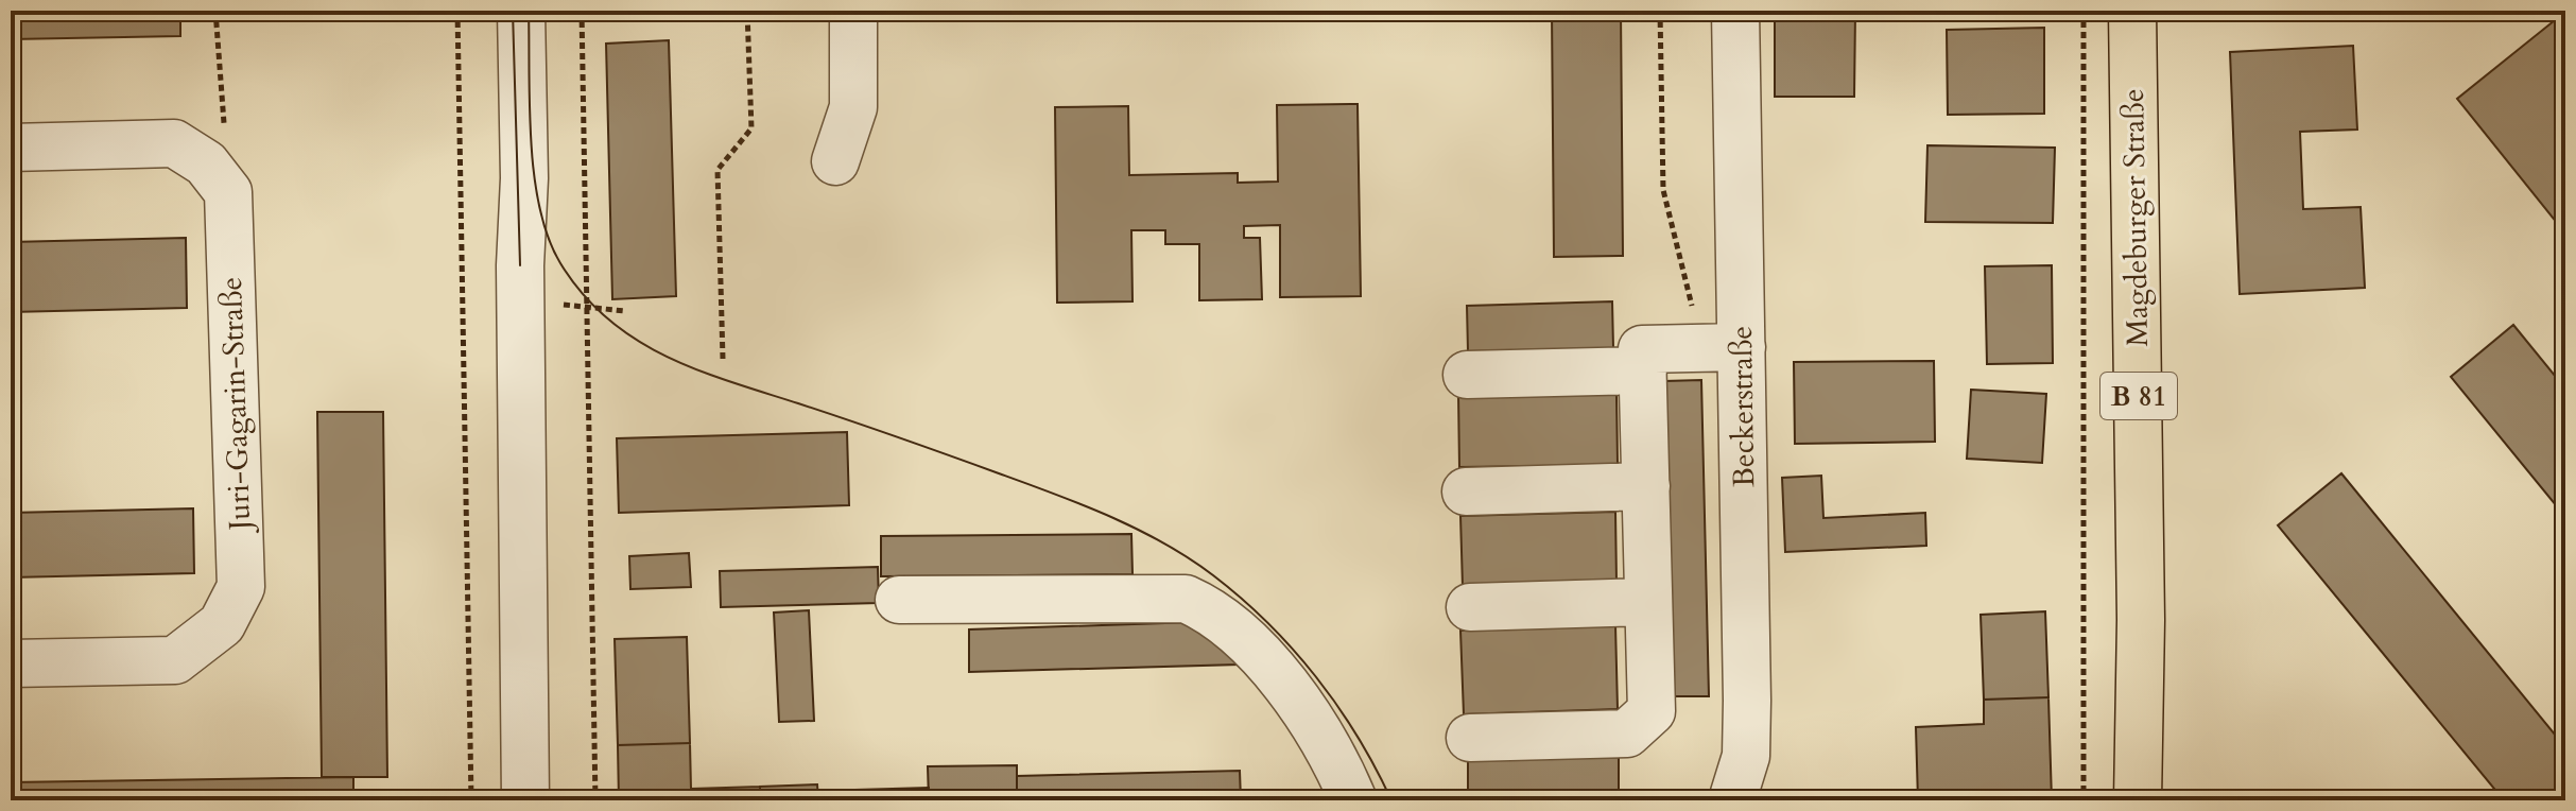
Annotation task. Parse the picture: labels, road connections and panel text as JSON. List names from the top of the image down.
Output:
{
  "streets": {
    "main road": ["Magdeburger Straße", "B 81"],
    "street": ["Juri-Gagarin-Straße", "Beckerstraße"]
  }
}
